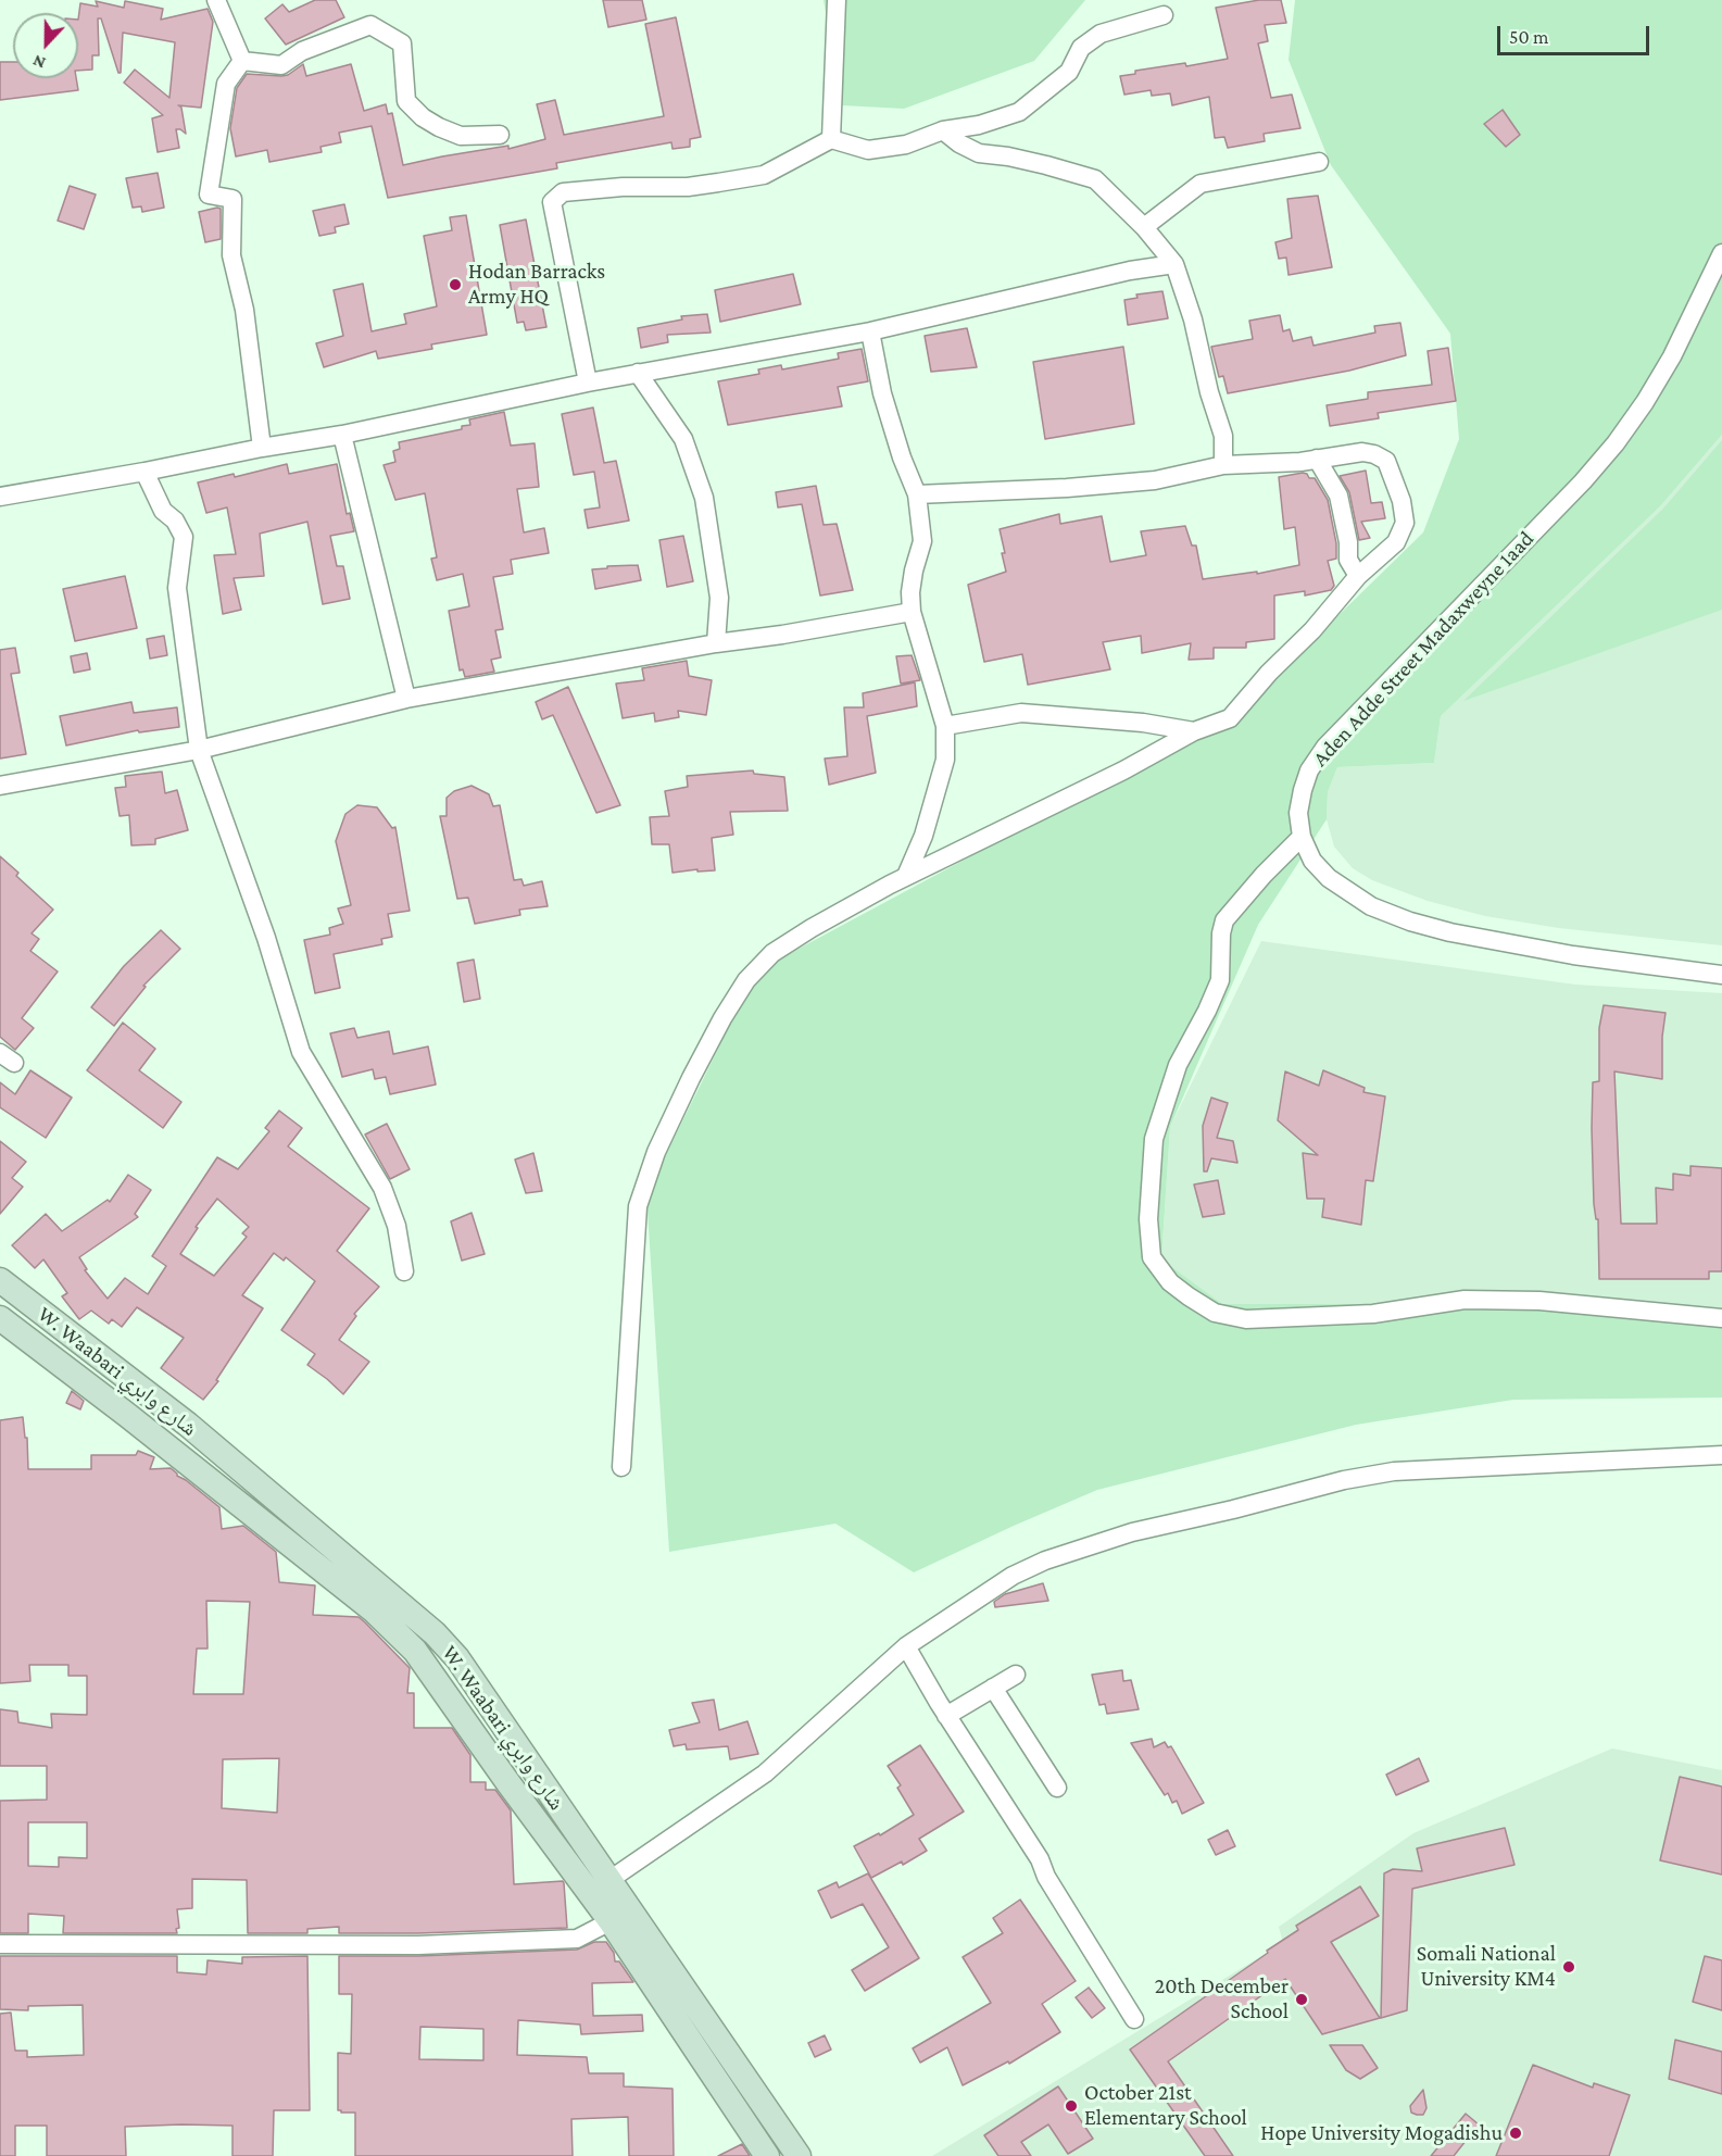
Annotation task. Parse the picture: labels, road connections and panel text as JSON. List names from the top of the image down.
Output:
{
  "streets": {
    "main road": ["W. Waabari شارع وابري"],
    "street": ["Aden Adde Street Madaxweyne 1aad"]
  },
  "places": [
    "Hodan Barracks Army HQ",
    "Somali National University KM4",
    "20th December School",
    "October 21st Elementary School",
    "Hope University Mogadishu"
  ],
  "scale_bar": "50 m",
  "north": "bottom"
}
